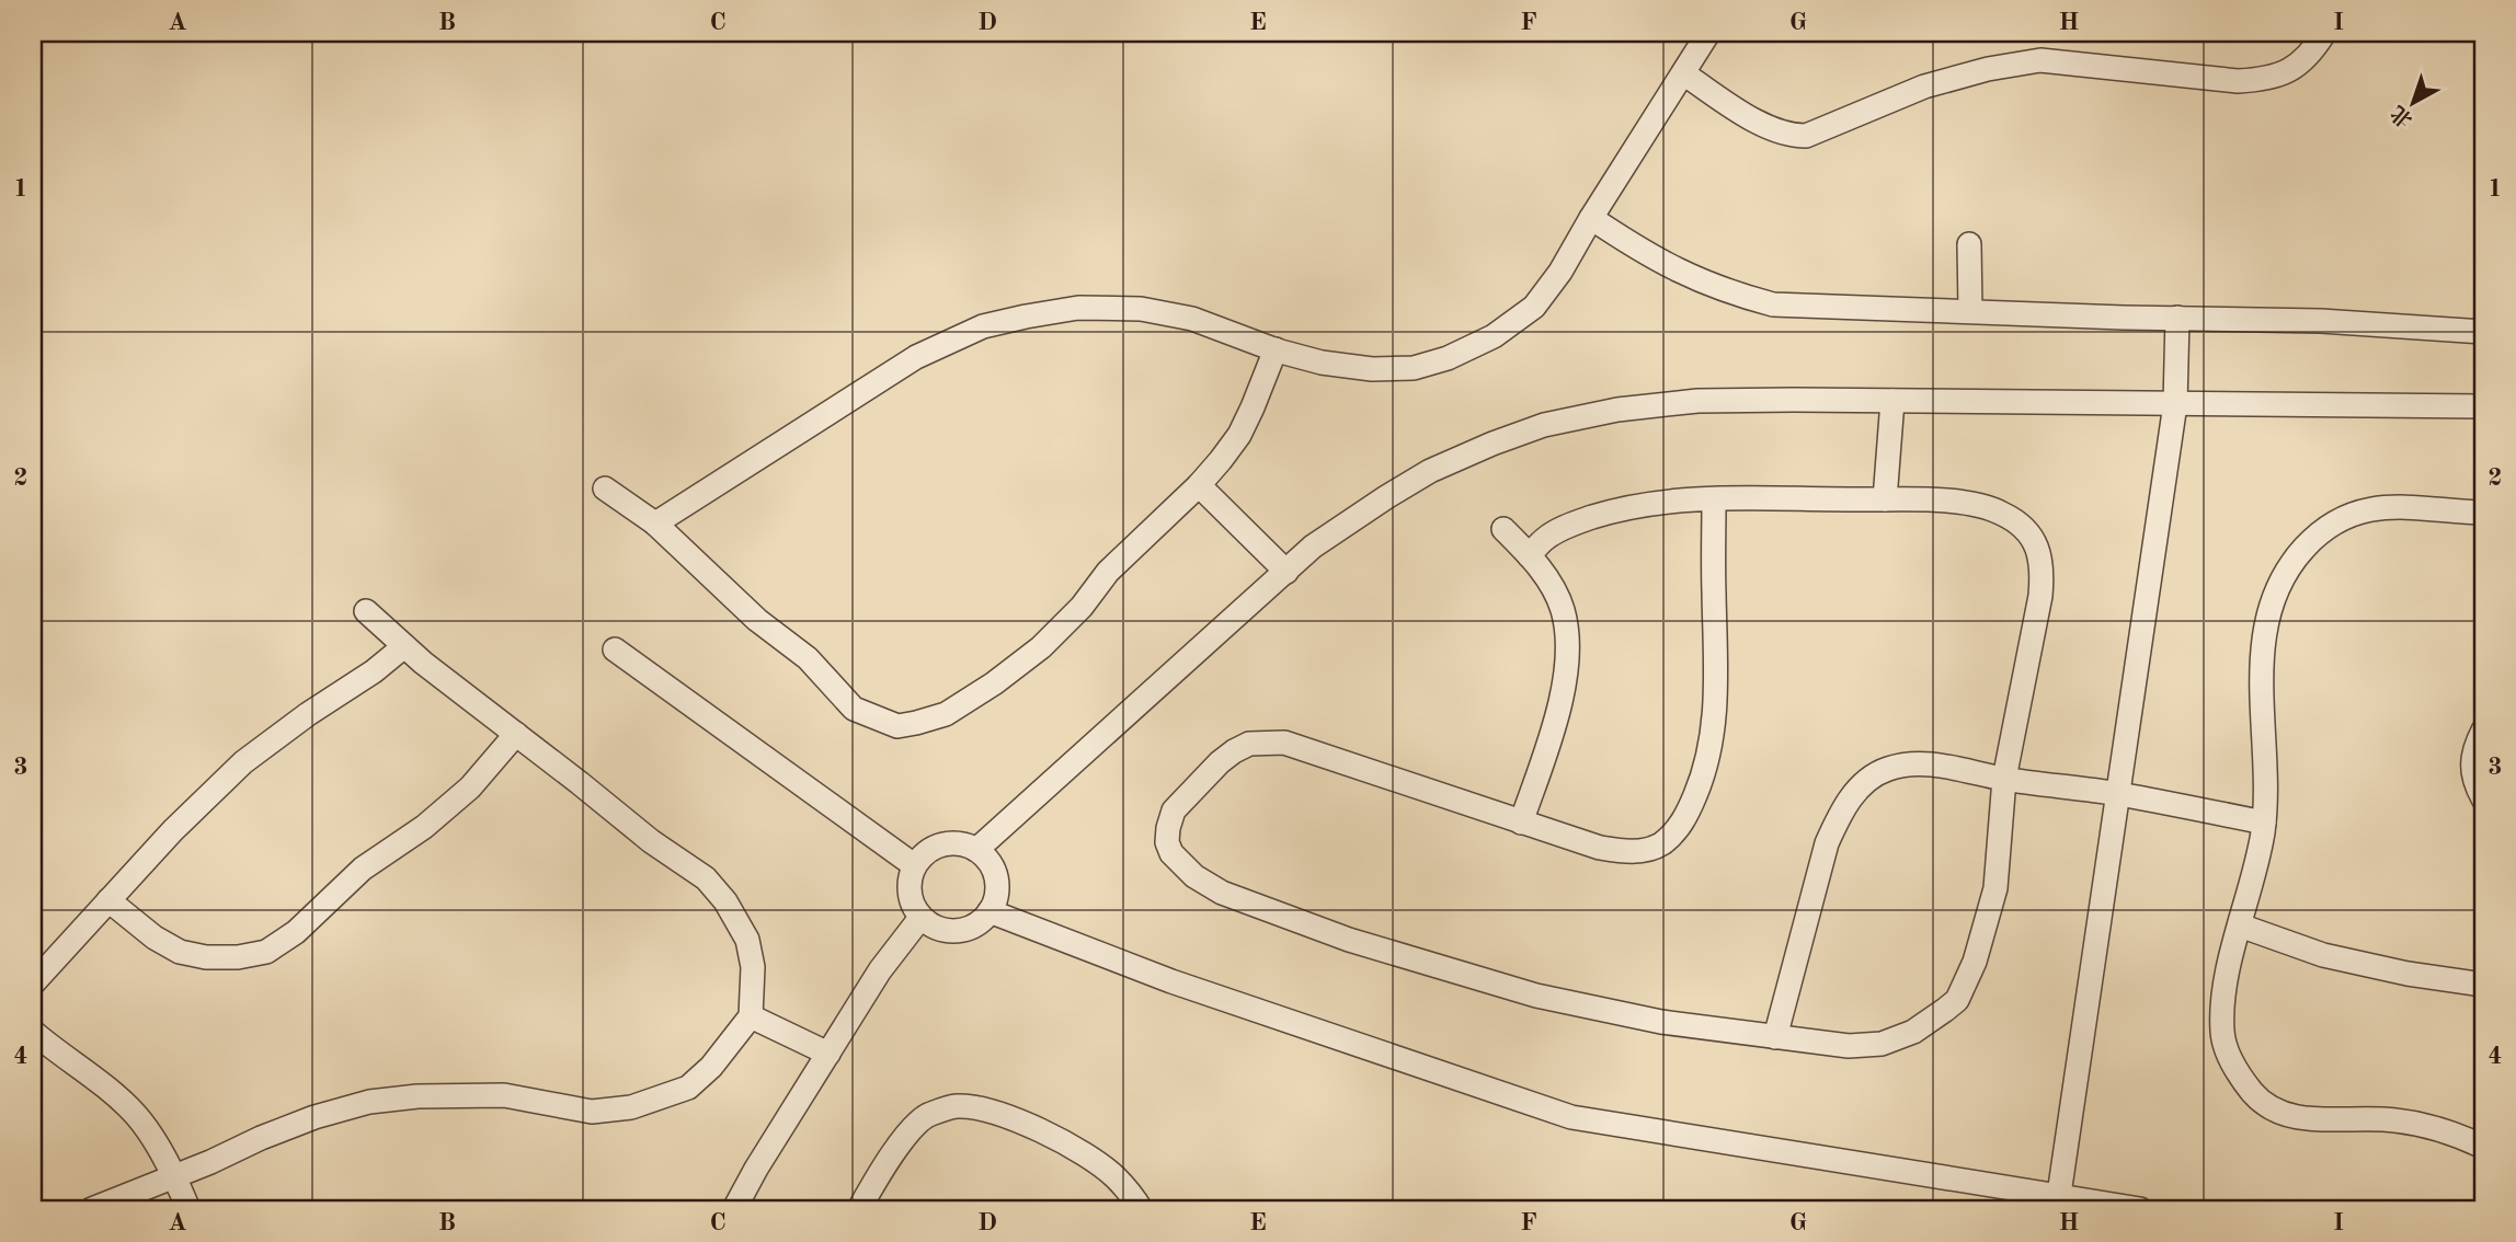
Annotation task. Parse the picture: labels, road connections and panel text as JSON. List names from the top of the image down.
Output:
{
  "north": "bottom left",
  "grid": {
    "columns": [
      "A",
      "B",
      "C",
      "D",
      "E",
      "F",
      "G",
      "H",
      "I"
    ],
    "rows": [
      "1",
      "2",
      "3",
      "4"
    ]
  }
}
